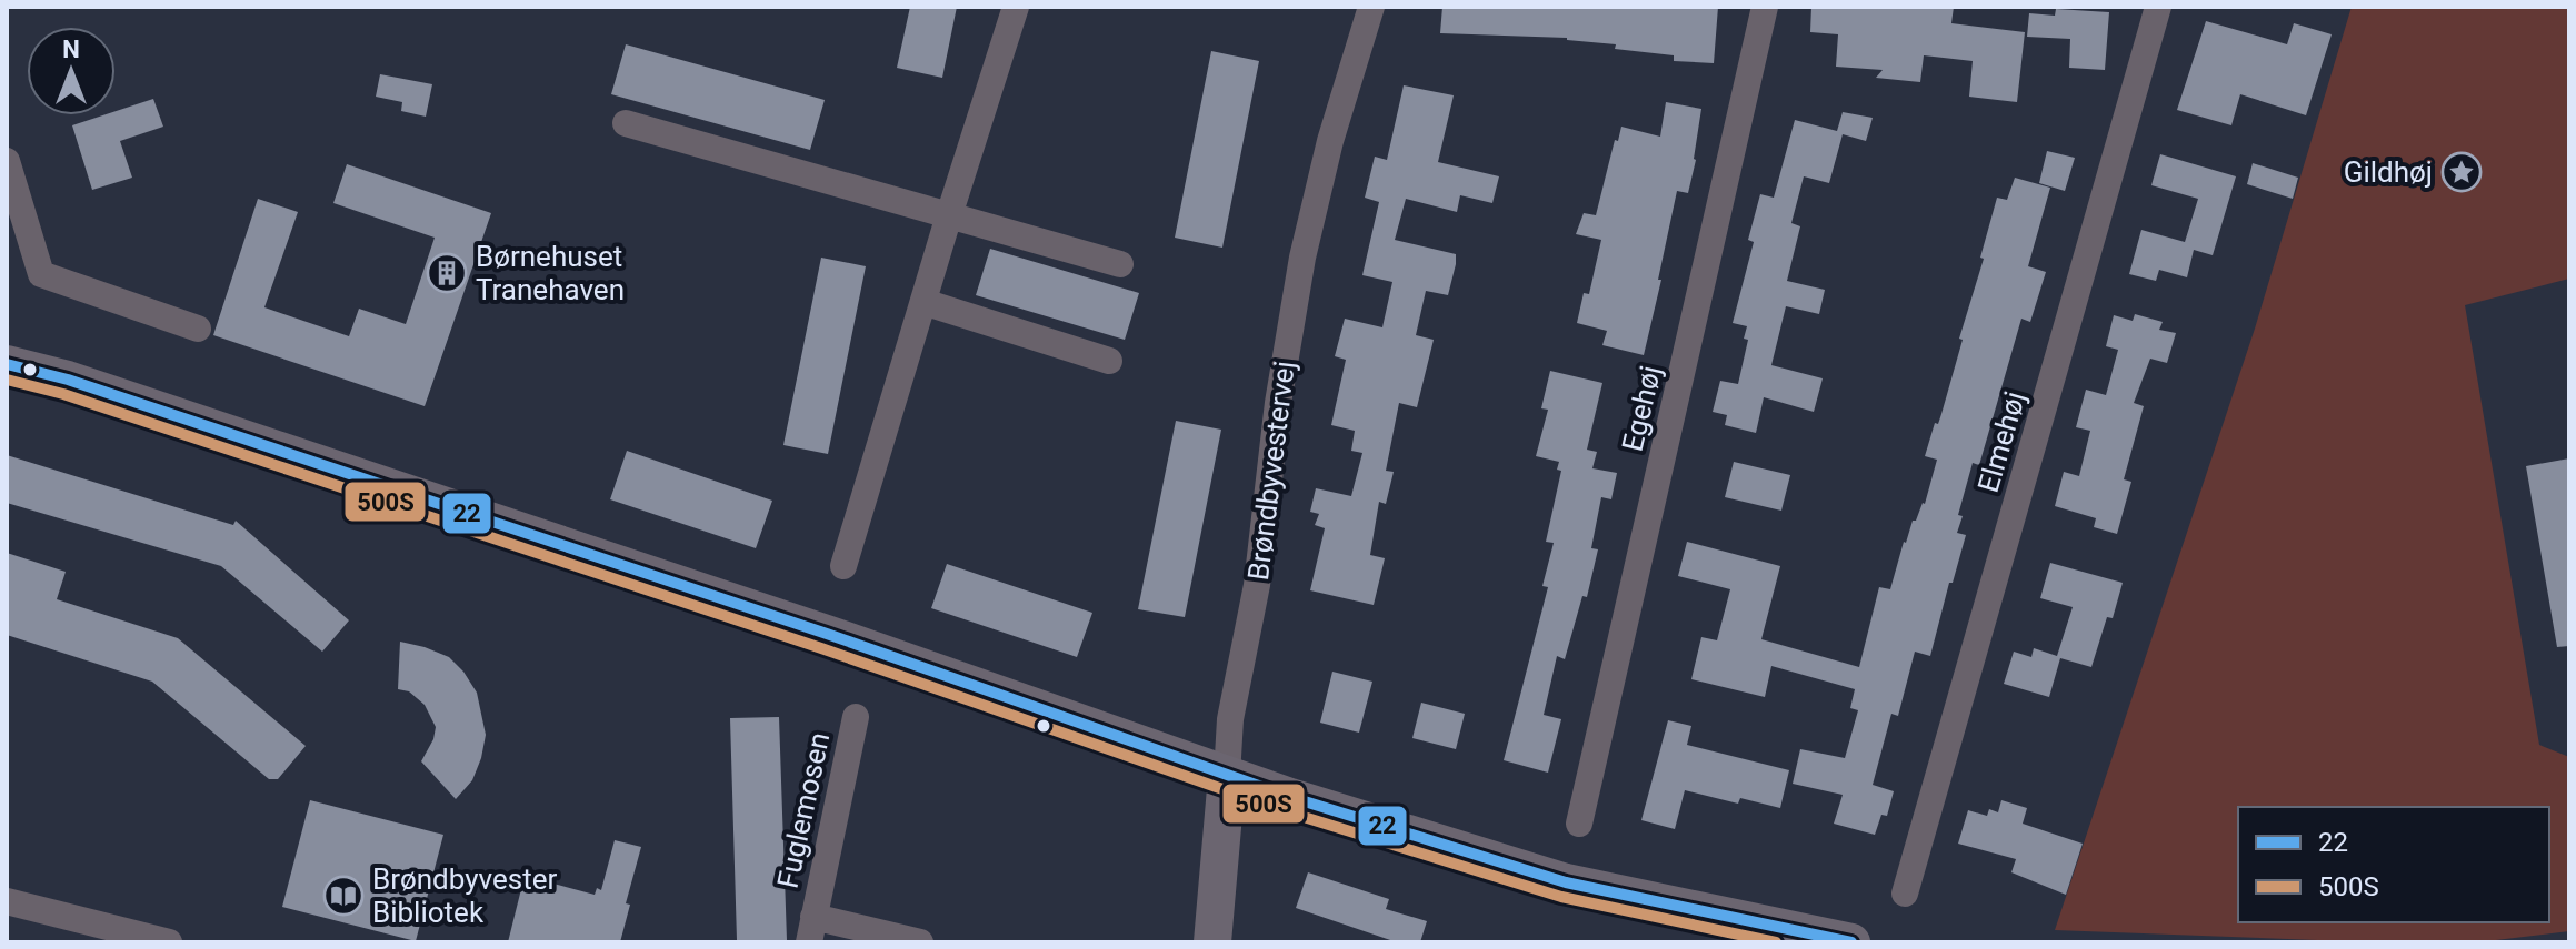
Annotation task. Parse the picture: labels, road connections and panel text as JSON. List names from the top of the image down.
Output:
{
  "streets": {
    "street": [
      "Egehøj",
      "Elmehøj",
      "Brøndbyvestervej",
      "Fuglemosen"
    ]
  },
  "places": {
    "place": ["Gildhøj"],
    "building": ["Børnehuset Tranehaven"],
    "library": ["Brøndbyvester Bibliotek"]
  },
  "lines": ["transit line 22", "transit line 500S"],
  "legend": ["22", "500S"],
  "north": "top"
}
